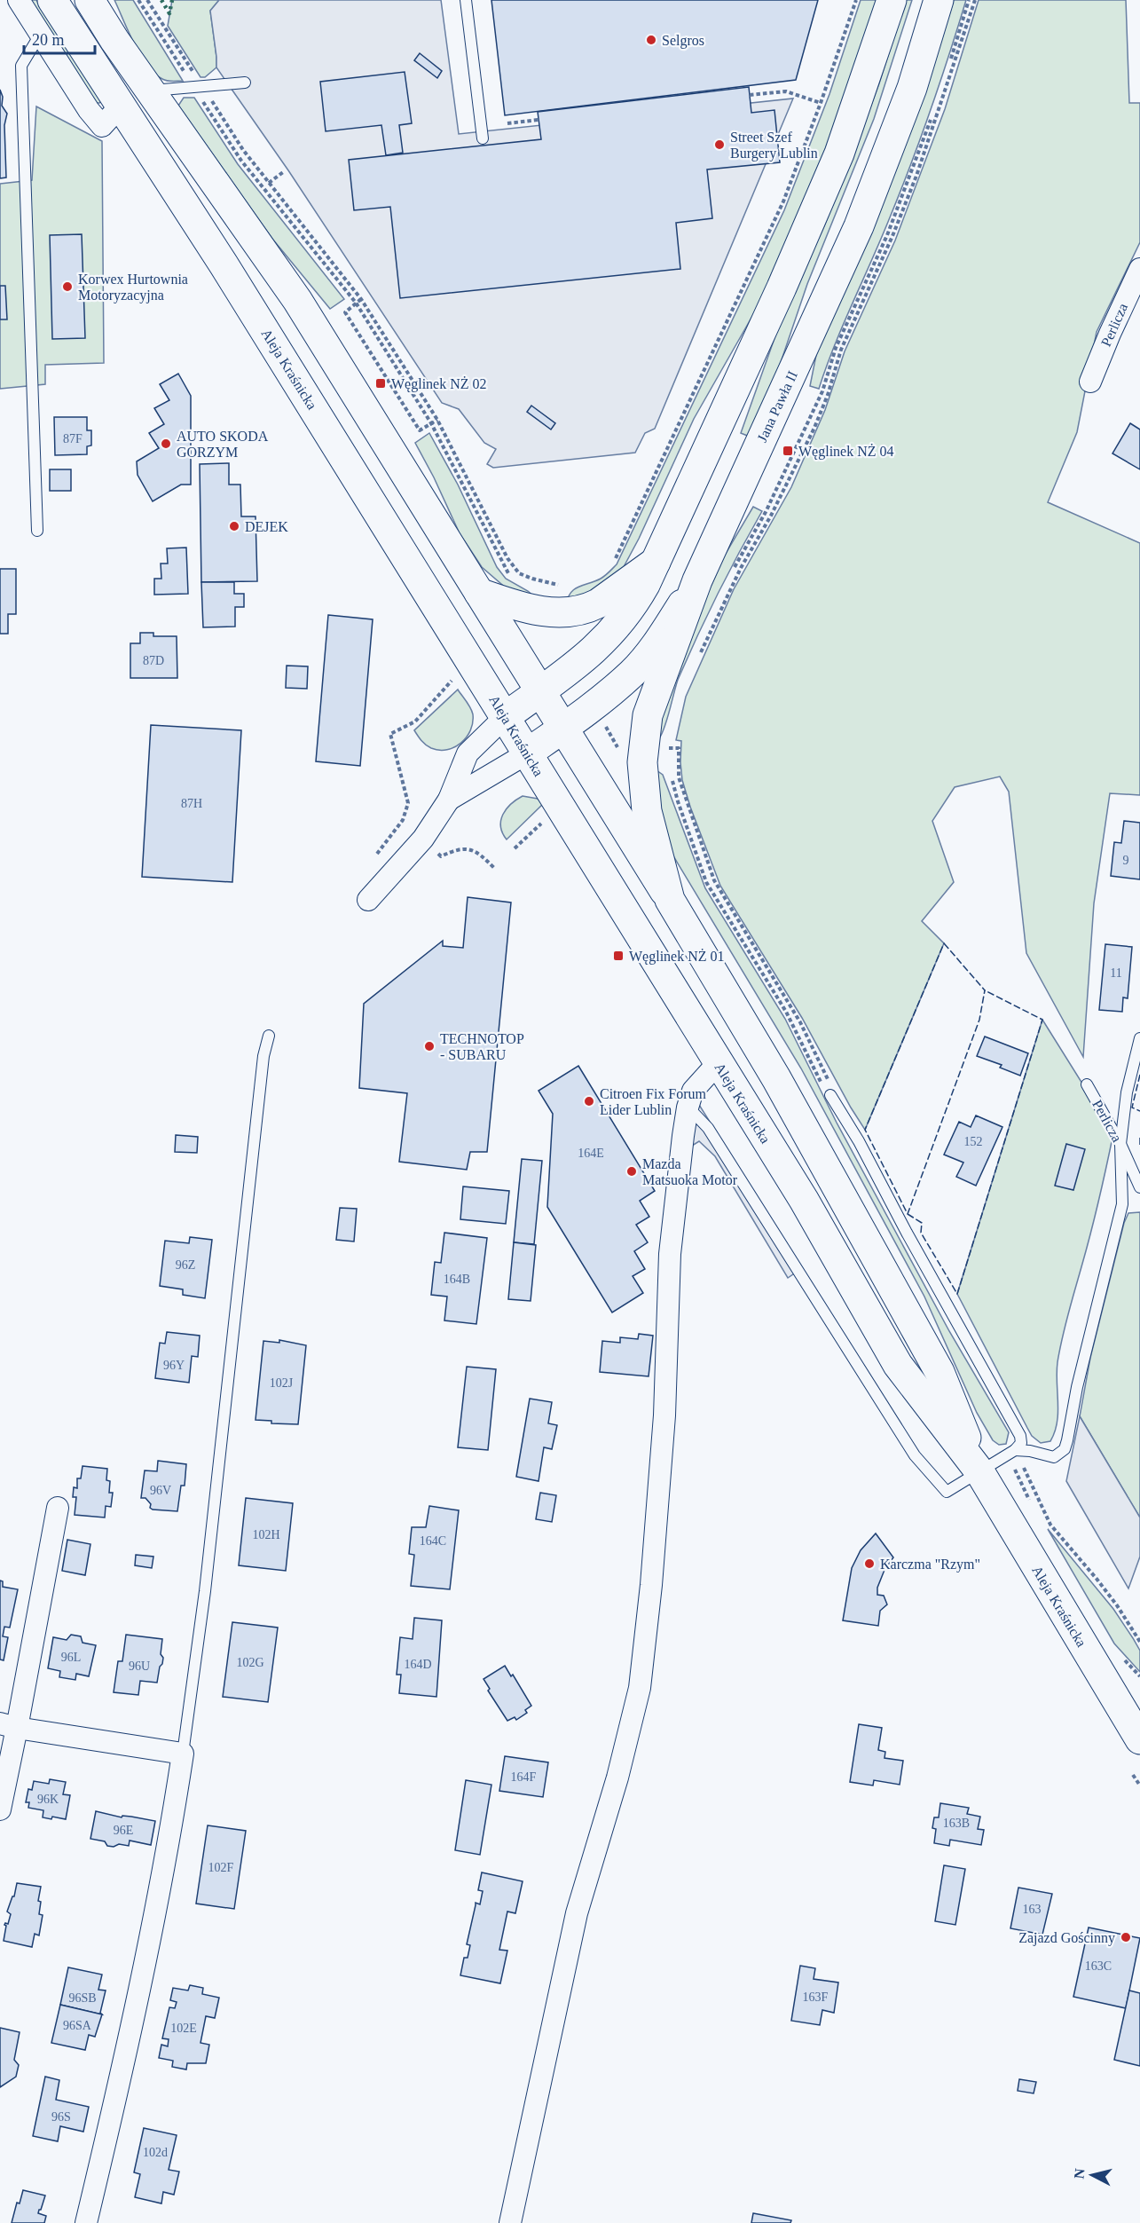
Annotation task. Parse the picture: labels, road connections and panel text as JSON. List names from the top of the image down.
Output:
{
  "streets": {
    "main road": ["Aleja Kraśnicka", "Jana Pawła II"],
    "street": ["Perlicza"]
  },
  "crossings": [
    ["Aleja Kraśnicka", "Jana Pawła II"]
  ],
  "places": {
    "other": [
      "Selgros",
      "Street Szef Burgery Lublin",
      "Korwex Hurtownia Motoryzacyjna",
      "AUTO SKODA GORZYM",
      "DEJEK",
      "TECHNOTOP - SUBARU",
      "Citroen Fix Forum Lider Lublin",
      "Mazda Matsuoka Motor",
      "Karczma \"Rzym\"",
      "Zajazd Gościnny"
    ],
    "transit": ["Węglinek NŻ 02", "Węglinek NŻ 04", "Węglinek NŻ 01"]
  },
  "house_numbers": [
    "87F",
    "87D",
    "87H",
    "9",
    "11",
    "152",
    "164E",
    "96Z",
    "164B",
    "96Y",
    "102J",
    "96V",
    "102H",
    "164C",
    "96L",
    "102G",
    "164D",
    "96U",
    "164F",
    "96K",
    "163B",
    "96E",
    "102F",
    "163",
    "163C",
    "163F",
    "96SB",
    "96SA",
    "102E",
    "96S",
    "102d"
  ],
  "scale_bar": "20 m",
  "north": "left"
}
